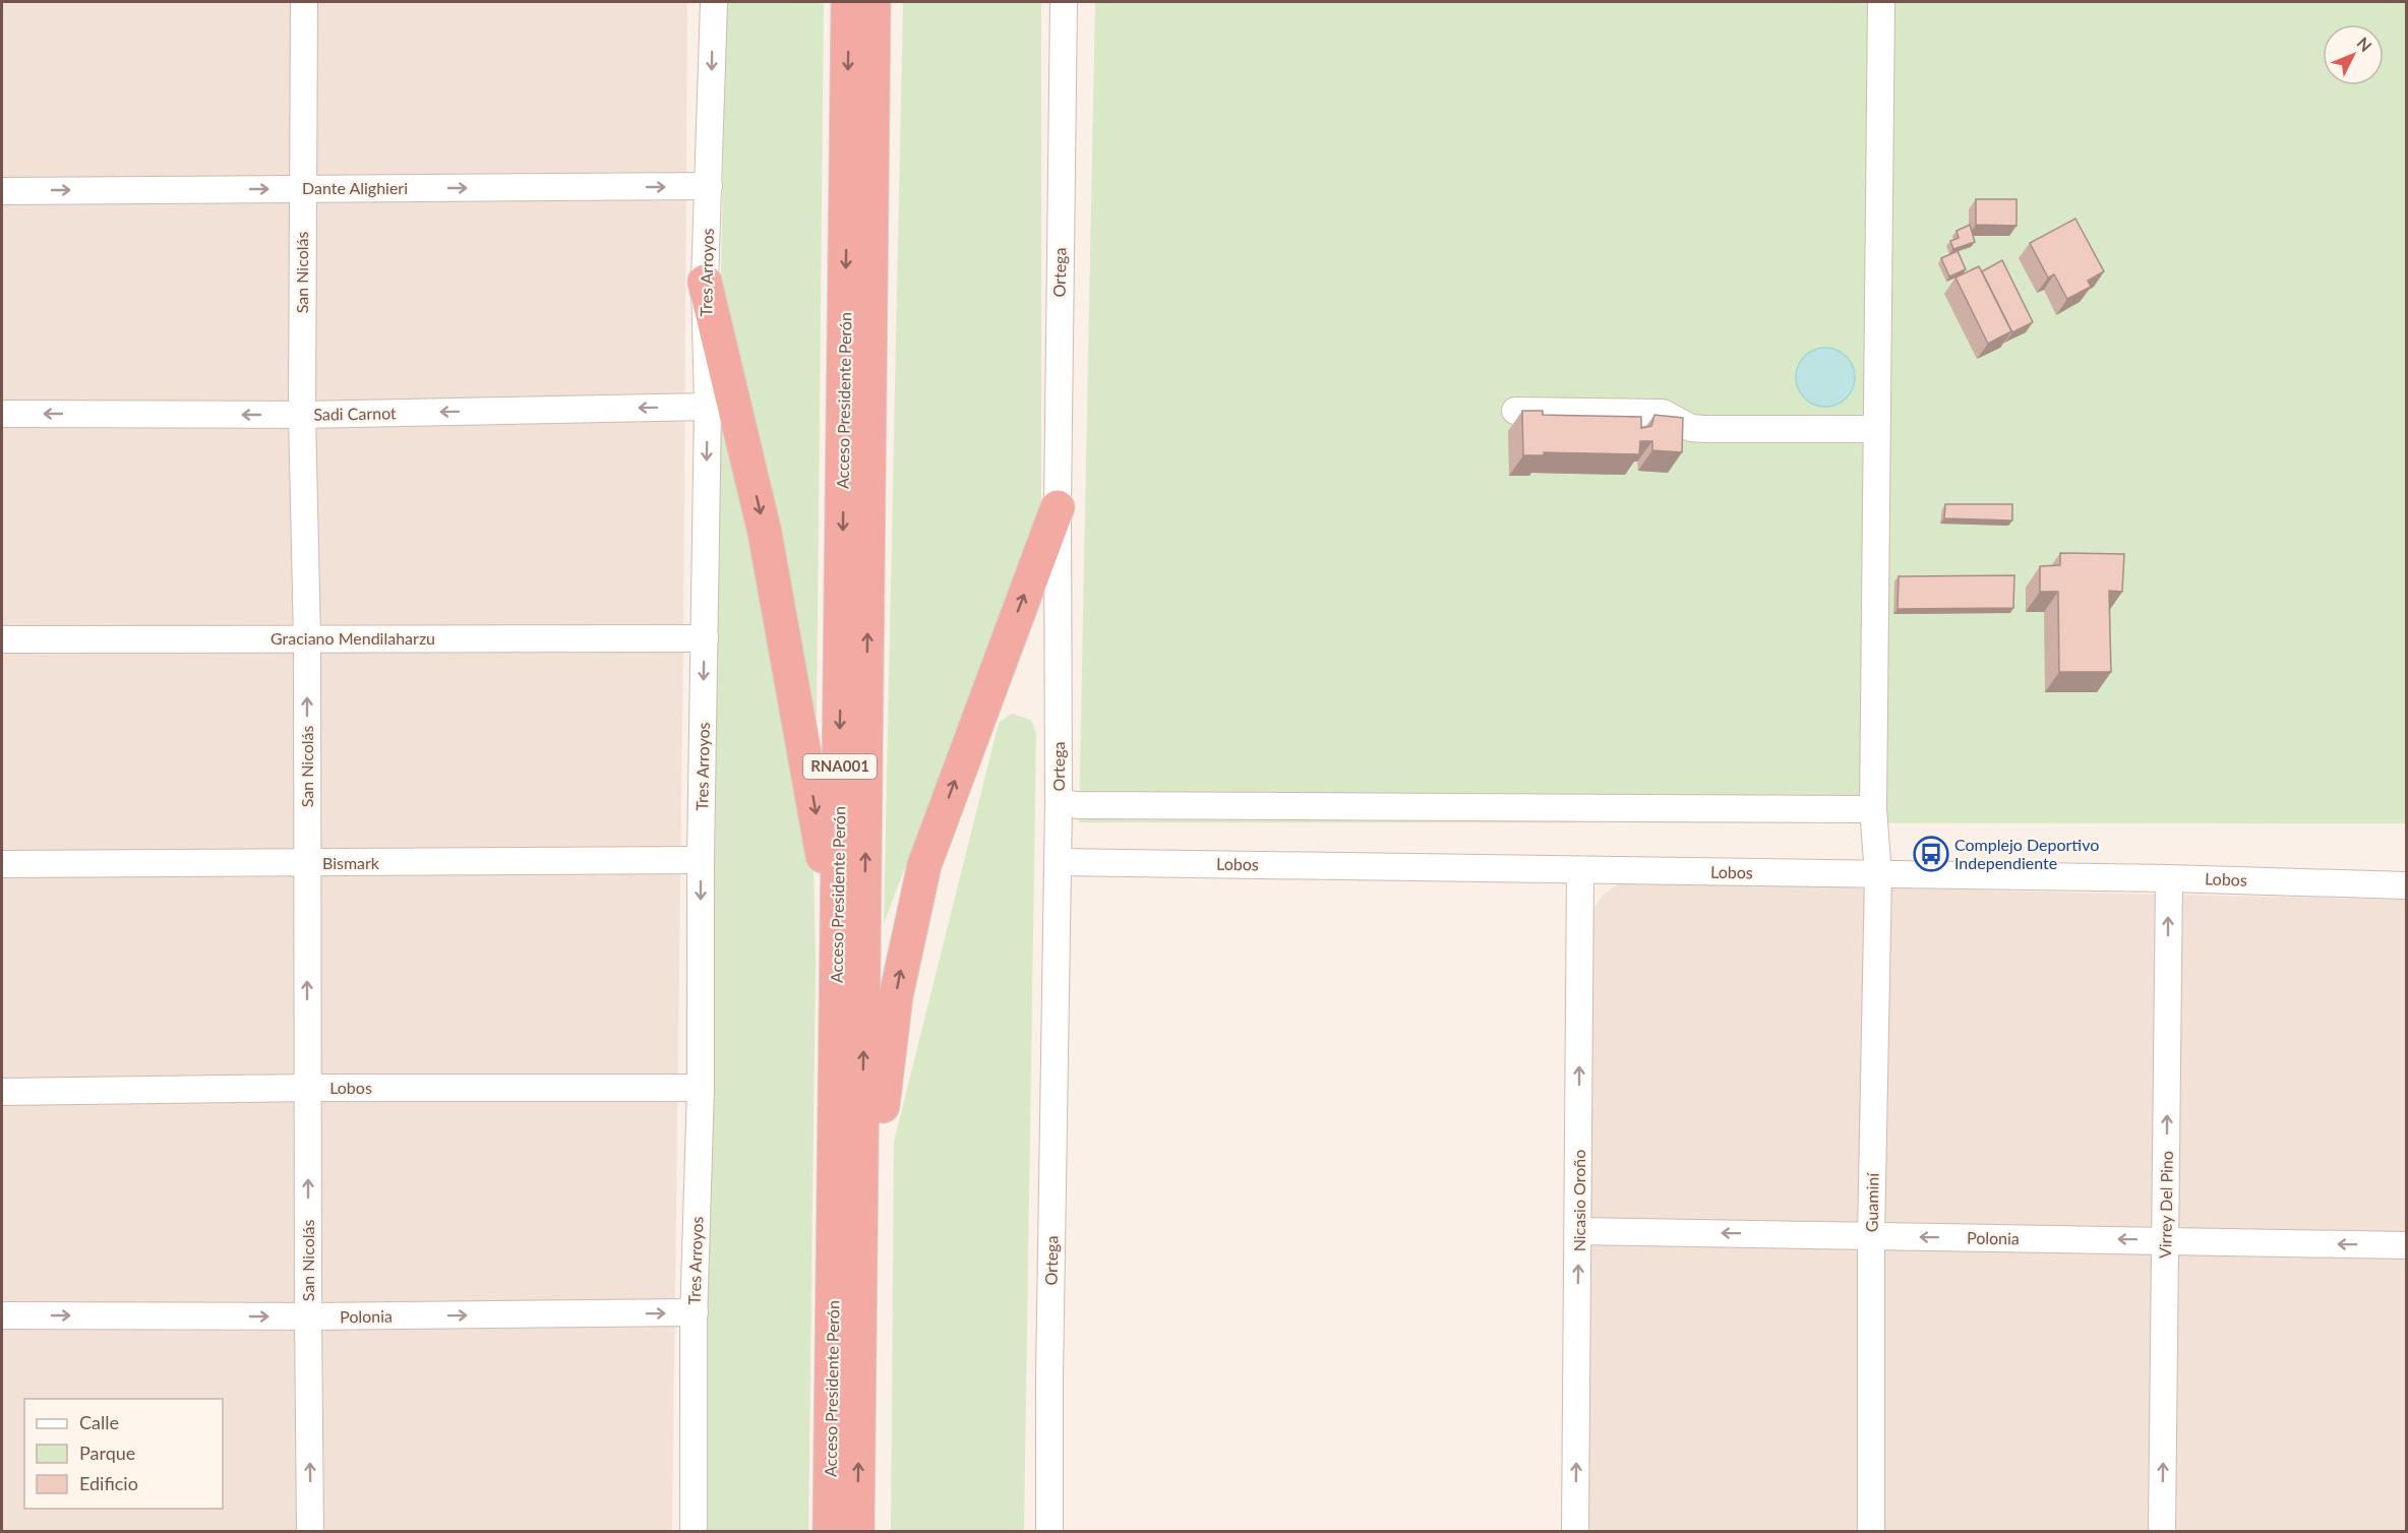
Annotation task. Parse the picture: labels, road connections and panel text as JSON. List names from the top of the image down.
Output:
{
  "streets": {
    "highway": ["Acceso Presidente Perón", "RNA001"],
    "street": [
      "Dante Alighieri",
      "San Nicolás",
      "Tres Arroyos",
      "Ortega",
      "Sadi Carnot",
      "Graciano Mendilaharzu",
      "Bismark",
      "Lobos",
      "Nicasio Oroño",
      "Guaminí",
      "Virrey Del Pino",
      "Polonia"
    ]
  },
  "crossings": [
    ["Dante Alighieri", "San Nicolás"],
    ["Dante Alighieri", "Tres Arroyos"],
    ["San Nicolás", "Sadi Carnot"],
    ["San Nicolás", "Graciano Mendilaharzu"],
    ["San Nicolás", "Bismark"],
    ["San Nicolás", "Lobos"],
    ["San Nicolás", "Polonia"],
    ["Tres Arroyos", "Sadi Carnot"],
    ["Tres Arroyos", "Graciano Mendilaharzu"],
    ["Tres Arroyos", "Bismark"],
    ["Tres Arroyos", "Lobos"],
    ["Tres Arroyos", "Polonia"],
    ["Ortega", "Lobos"],
    ["Lobos", "Nicasio Oroño"],
    ["Lobos", "Guaminí"],
    ["Lobos", "Virrey Del Pino"],
    ["Nicasio Oroño", "Polonia"],
    ["Guaminí", "Polonia"],
    ["Virrey Del Pino", "Polonia"]
  ],
  "one_way": [
    "Dante Alighieri",
    "San Nicolás",
    "Tres Arroyos",
    "Sadi Carnot",
    "Nicasio Oroño",
    "Virrey Del Pino"
  ],
  "places": {
    "bus stop": ["Complejo Deportivo Independiente"]
  },
  "legend": ["Calle", "Parque", "Edificio"],
  "north": "top right"
}
